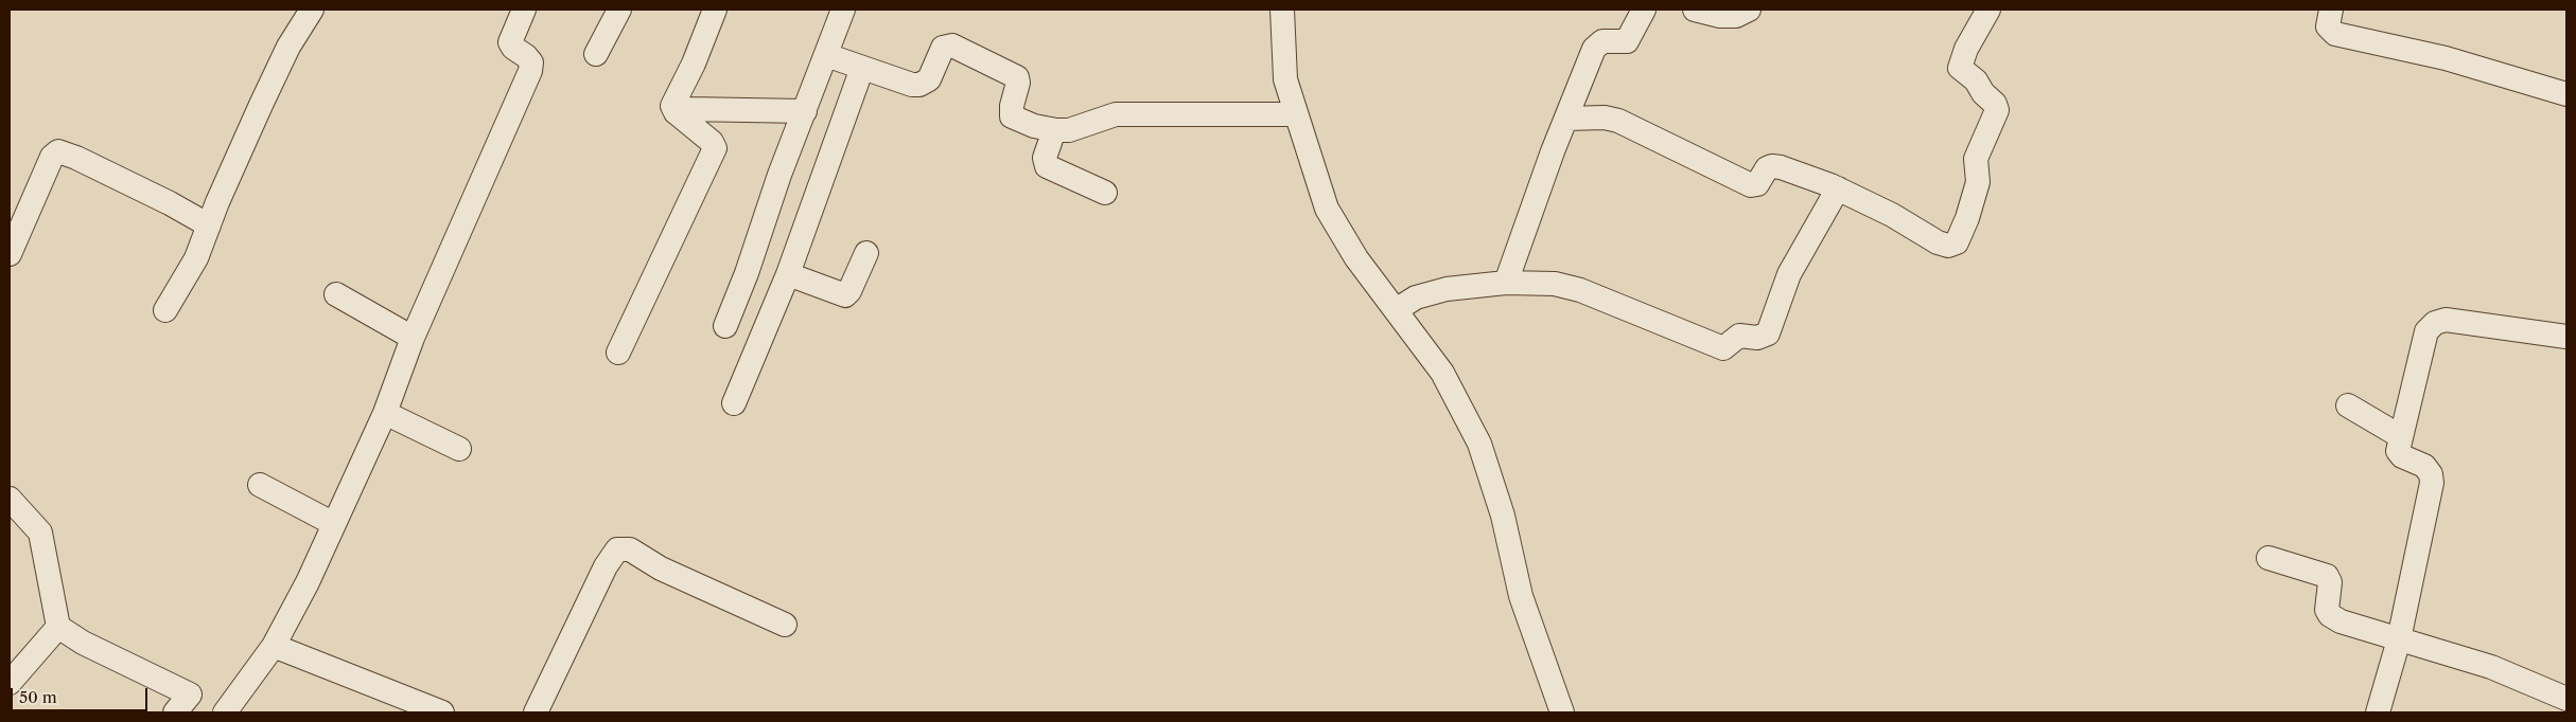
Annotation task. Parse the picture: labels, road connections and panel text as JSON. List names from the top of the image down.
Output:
{
  "scale_bar": "50 m"
}
